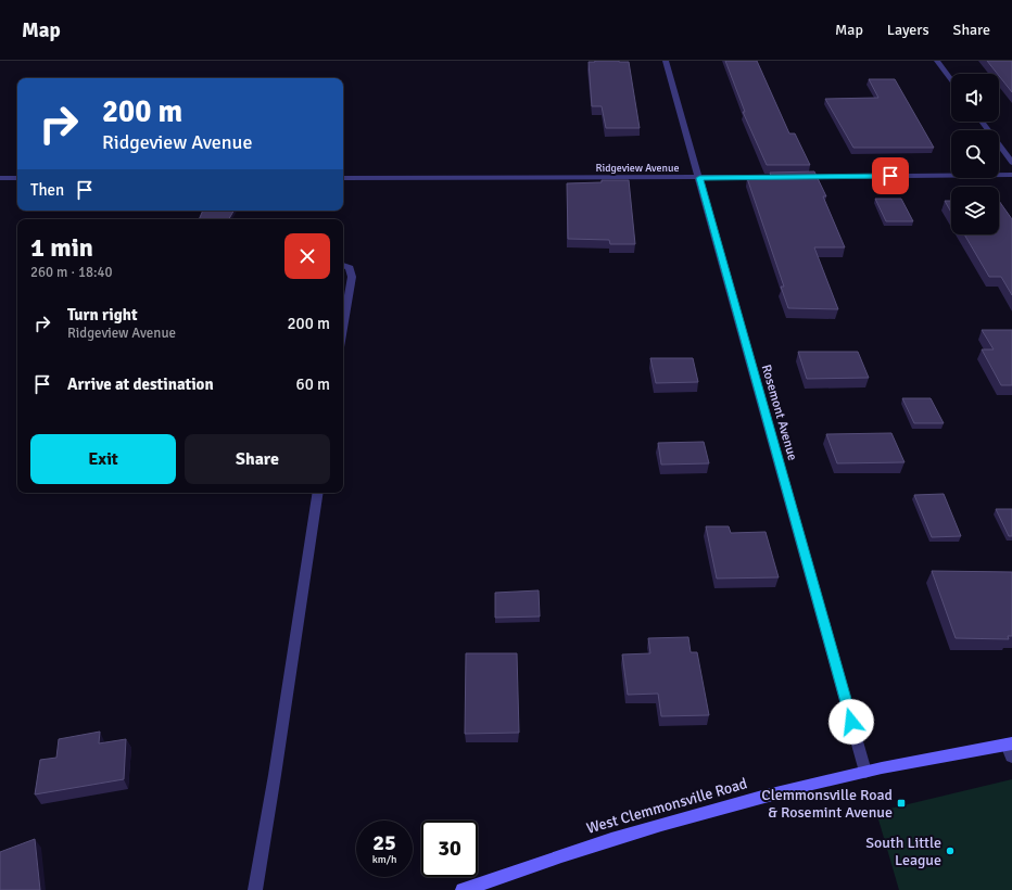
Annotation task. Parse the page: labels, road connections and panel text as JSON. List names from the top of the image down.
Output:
{
  "streets": {
    "main road": ["West Clemmonsville Road"],
    "street": ["Ridgeview Avenue", "Rosemont Avenue"]
  },
  "crossings": [
    ["Ridgeview Avenue", "Rosemont Avenue"],
    ["Rosemont Avenue", "West Clemmonsville Road"]
  ],
  "places": {
    "transit": ["Clemmonsville Road & Rosemint Avenue"],
    "other": ["South Little League"]
  },
  "page": {
    "header": "Map",
    "nav": ["Map", "Layers", "Share"],
    "turn": ["200 m", "Ridgeview Avenue"],
    "then": "Then",
    "heading": ["1 min", "260 m · 18:40"],
    "list": [
      {
        "name": "Turn right",
        "note": "Ridgeview Avenue",
        "value": "200 m"
      },
      {
        "name": "Arrive at destination",
        "value": "60 m"
      }
    ],
    "buttons": ["Exit", "Share"],
    "speed": "25 km/h",
    "limit": "30"
  }
}
